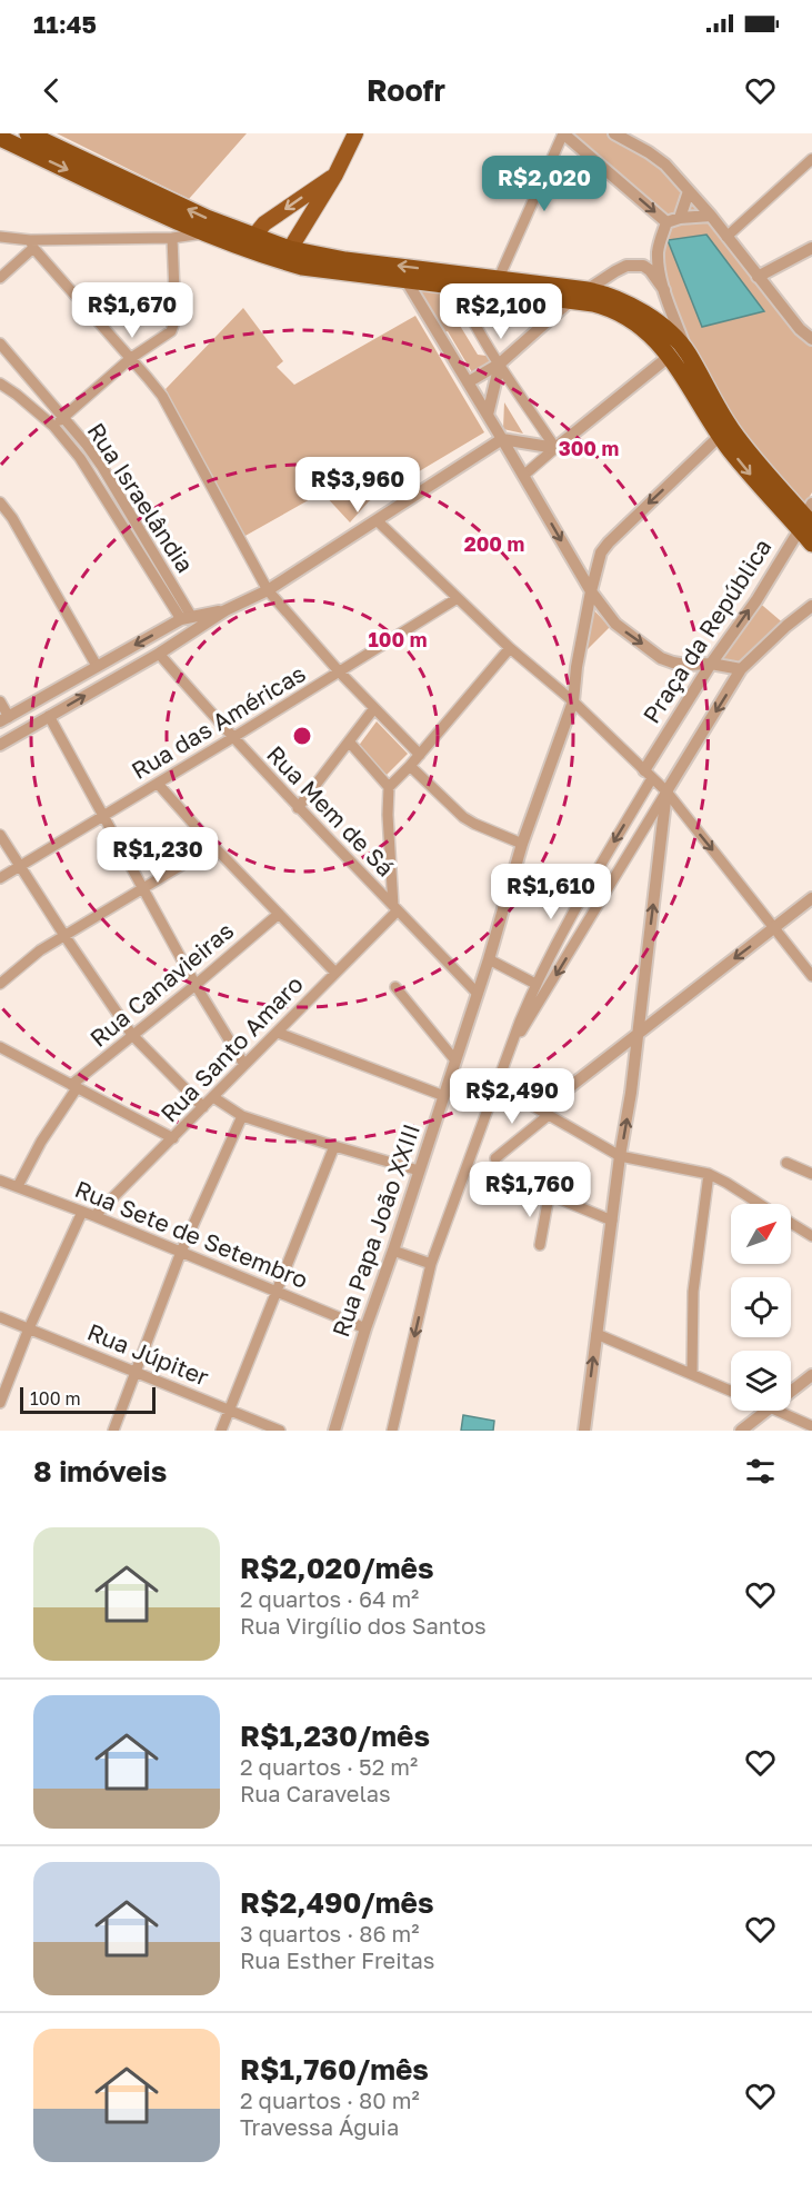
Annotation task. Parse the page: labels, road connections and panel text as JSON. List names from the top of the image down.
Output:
{
  "streets": {
    "street": [
      "Rua Israelândia",
      "Praça da República",
      "Rua das Américas",
      "Rua Mem de Sá",
      "Rua Canavieiras",
      "Rua Santo Amaro",
      "Rua Papa João XXIII",
      "Rua Sete de Setembro",
      "Rua Júpiter"
    ]
  },
  "crossings": [
    ["Rua das Américas", "Rua Mem de Sá"],
    ["Rua Mem de Sá", "Rua Santo Amaro"],
    ["Rua Mem de Sá", "Rua Papa João XXIII"],
    ["Rua Canavieiras", "Rua Sete de Setembro"],
    ["Rua Santo Amaro", "Rua Sete de Setembro"],
    ["Rua Papa João XXIII", "Rua Sete de Setembro"]
  ],
  "scale_bar": "100 m",
  "north": "top right",
  "page": {
    "status": "11:45",
    "header": "Roofr",
    "price": [
      "R$2,020",
      "R$1,670",
      "R$2,100",
      "R$3,960",
      "R$1,230",
      "R$1,610",
      "R$2,490",
      "R$1,760"
    ],
    "scale": "100 m",
    "heading": "8 imóveis",
    "list": [
      {
        "name": "R$2,020/mês",
        "note": "2 quartos · 64 m² · Rua Virgílio dos Santos"
      },
      {
        "name": "R$1,230/mês",
        "note": "2 quartos · 52 m² · Rua Caravelas"
      },
      {
        "name": "R$2,490/mês",
        "note": "3 quartos · 86 m² · Rua Esther Freitas"
      },
      {
        "name": "R$1,760/mês",
        "note": "2 quartos · 80 m² · Travessa Águia"
      }
    ]
  },
  "rings": ["300 m", "200 m", "100 m"]
}
